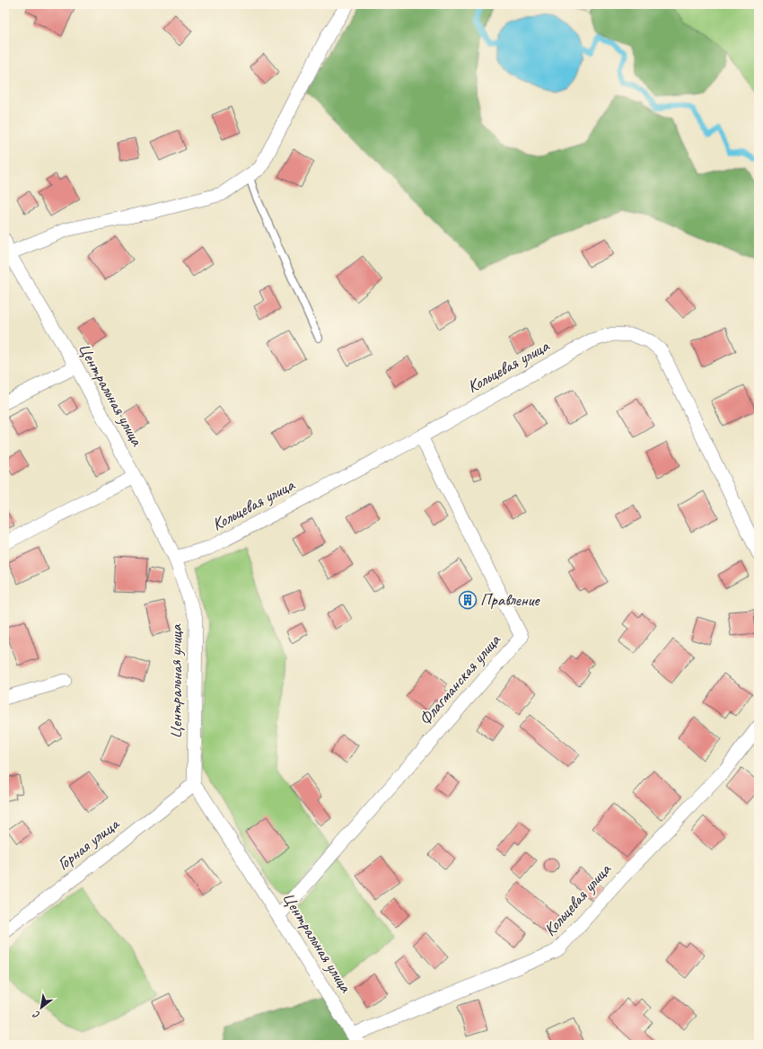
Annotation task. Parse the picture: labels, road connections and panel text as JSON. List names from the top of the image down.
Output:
{
  "streets": {
    "street": [
      "Кольцевая улица",
      "Центральная улица",
      "Флагманская улица",
      "Горная улица"
    ]
  },
  "crossings": [
    ["Кольцевая улица", "Центральная улица"],
    ["Кольцевая улица", "Флагманская улица"],
    ["Центральная улица", "Флагманская улица"],
    ["Центральная улица", "Горная улица"]
  ],
  "places": {
    "building": ["Правление"]
  },
  "north": "bottom left"
}
